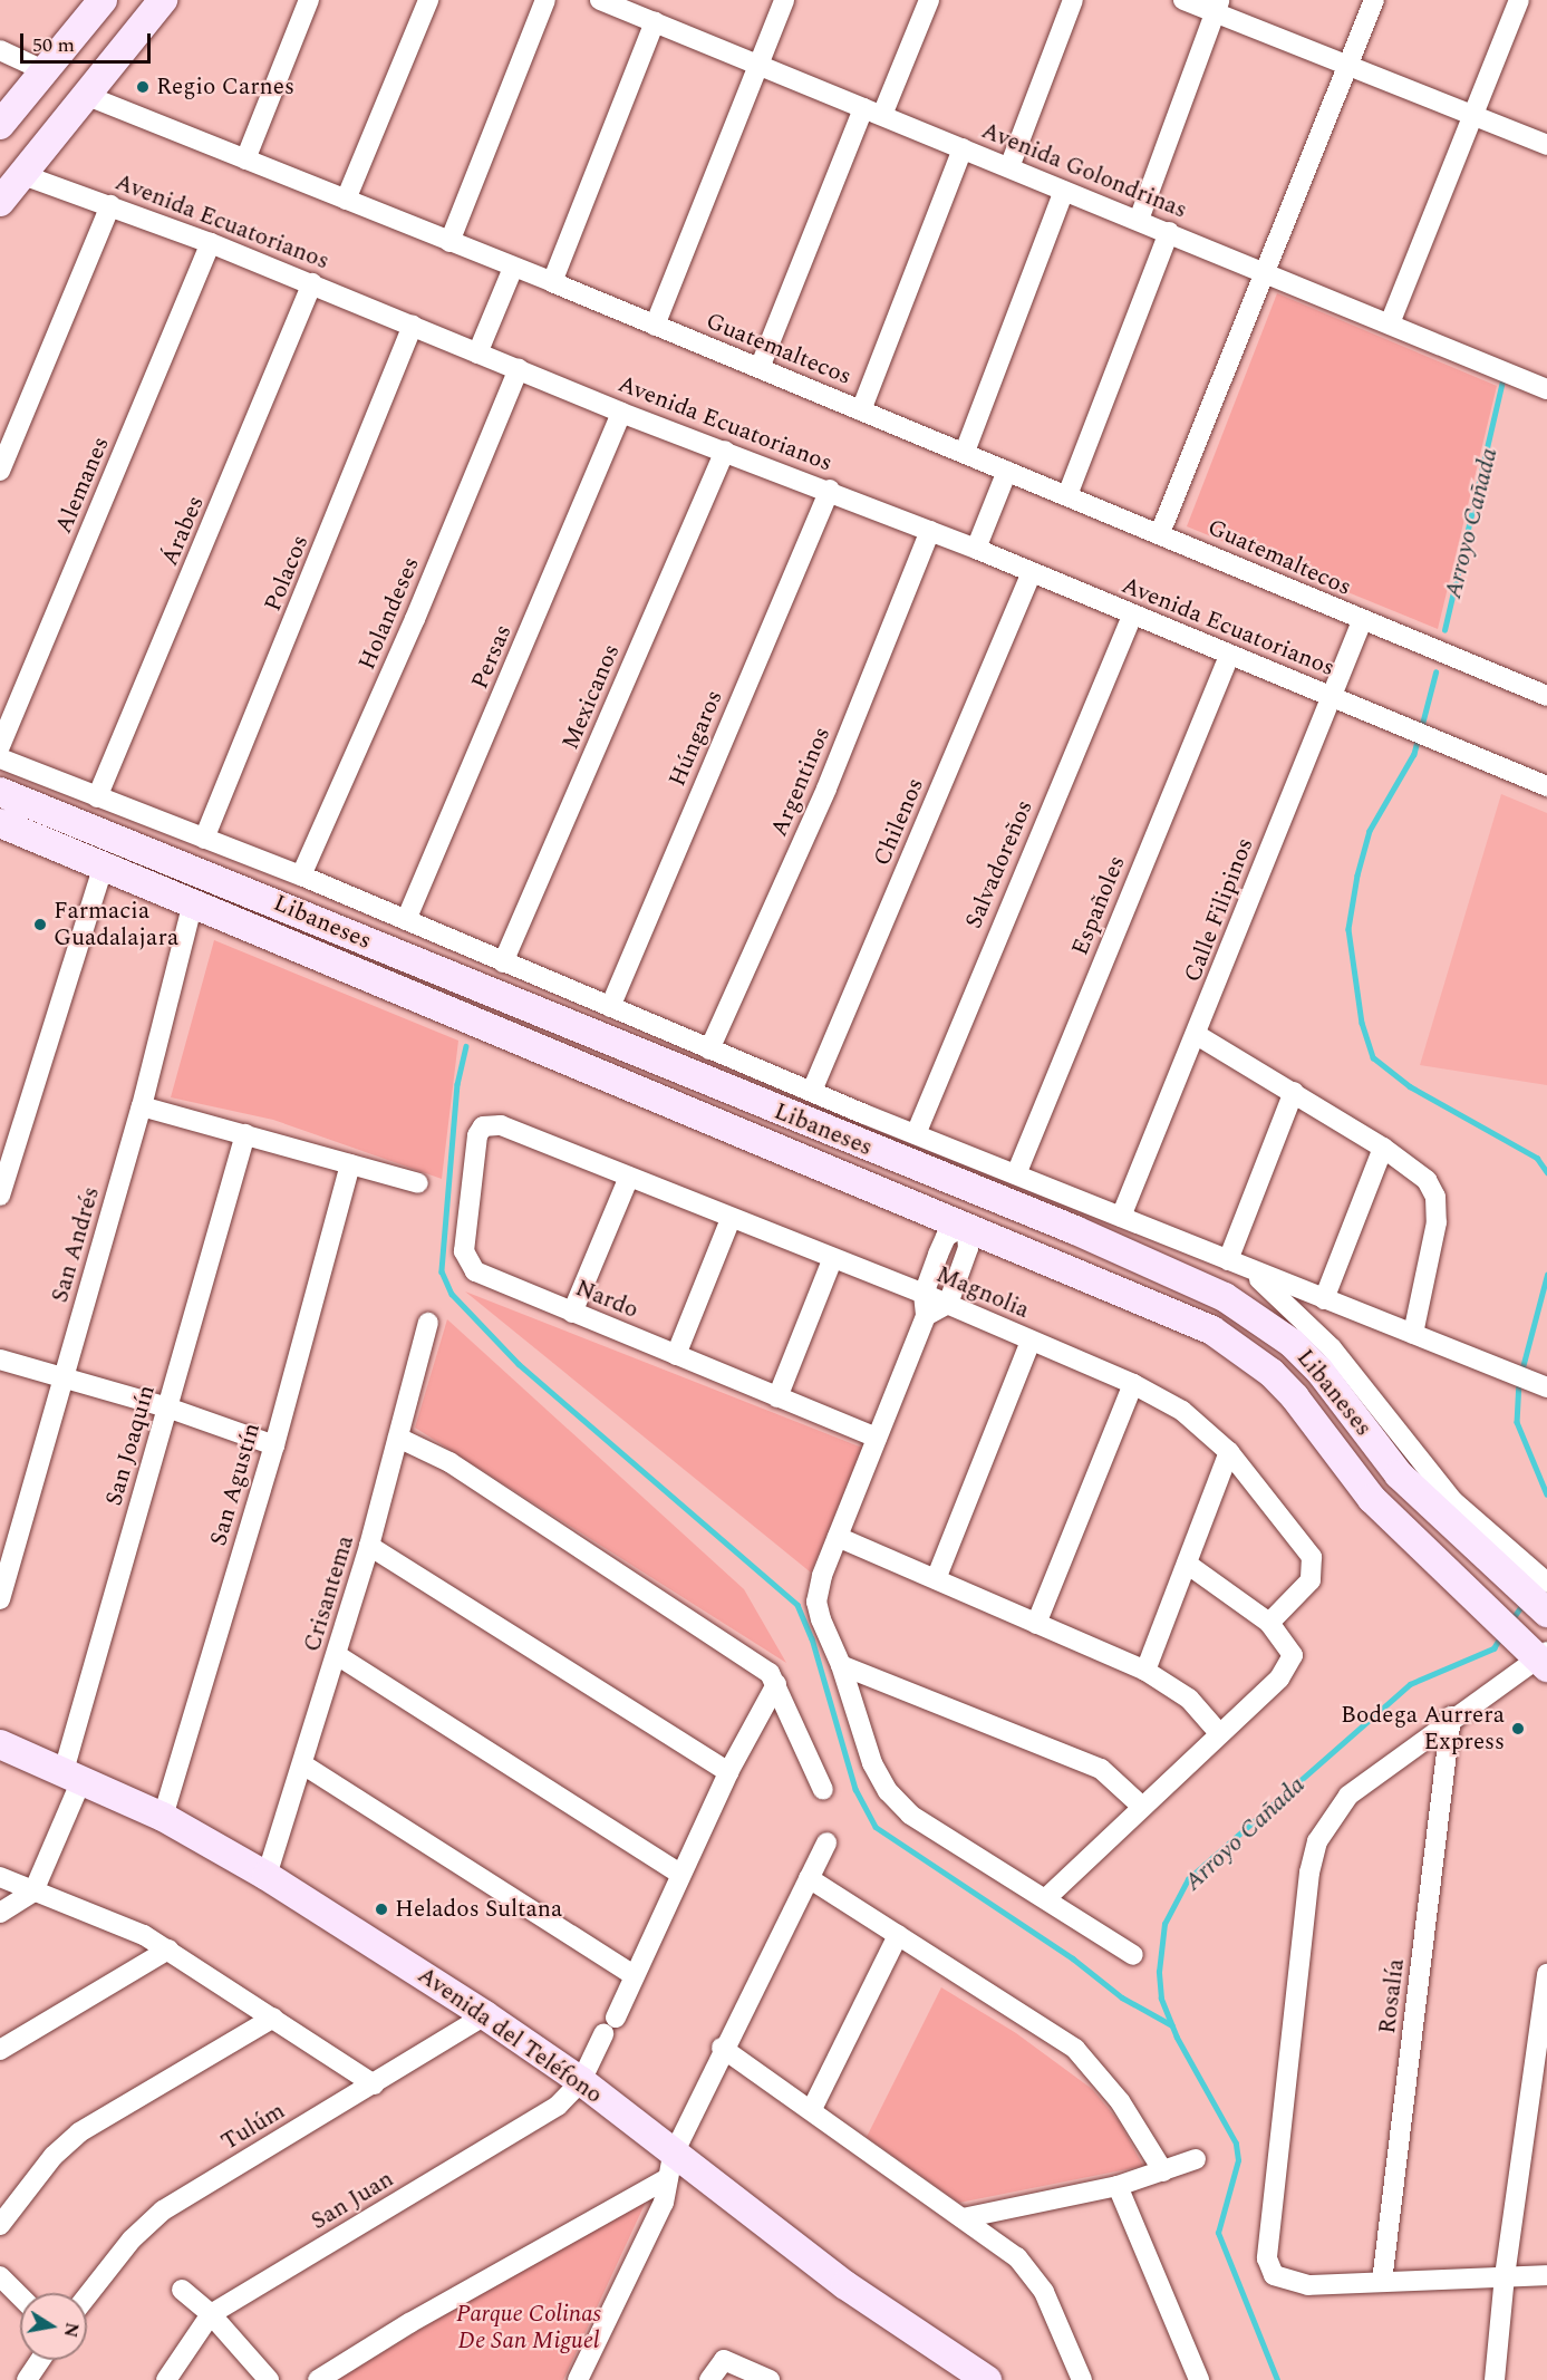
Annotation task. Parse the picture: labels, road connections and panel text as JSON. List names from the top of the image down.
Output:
{
  "streets": {
    "main road": ["Libaneses", "Avenida del Teléfono"],
    "street": [
      "Avenida Golondrinas",
      "Avenida Ecuatorianos",
      "Guatemaltecos",
      "Alemanes",
      "Árabes",
      "Polacos",
      "Holandeses",
      "Persas",
      "Mexicanos",
      "Húngaros",
      "Argentinos",
      "Chilenos",
      "Salvadoreños",
      "Españoles",
      "Calle Filipinos",
      "San Andrés",
      "Magnolia",
      "Nardo",
      "San Joaquín",
      "San Agustín",
      "Crisantema",
      "Rosalía",
      "Tulúm",
      "San Juan"
    ]
  },
  "crossings": [
    ["Avenida Ecuatorianos", "Alemanes"],
    ["Avenida Ecuatorianos", "Árabes"],
    ["Avenida Ecuatorianos", "Polacos"],
    ["Avenida Ecuatorianos", "Holandeses"],
    ["Avenida Ecuatorianos", "Persas"],
    ["Avenida Ecuatorianos", "Mexicanos"],
    ["Avenida Ecuatorianos", "Húngaros"],
    ["Avenida Ecuatorianos", "Argentinos"],
    ["Avenida Ecuatorianos", "Chilenos"],
    ["Avenida Ecuatorianos", "Salvadoreños"],
    ["Avenida Ecuatorianos", "Españoles"],
    ["Avenida Ecuatorianos", "Calle Filipinos"],
    ["Guatemaltecos", "Calle Filipinos"],
    ["Árabes", "Libaneses"],
    ["Polacos", "Libaneses"],
    ["Holandeses", "Libaneses"],
    ["Persas", "Libaneses"],
    ["Mexicanos", "Libaneses"],
    ["Húngaros", "Libaneses"],
    ["Argentinos", "Libaneses"],
    ["Chilenos", "Libaneses"],
    ["Salvadoreños", "Libaneses"],
    ["Españoles", "Libaneses"],
    ["Calle Filipinos", "Libaneses"],
    ["Libaneses", "San Andrés"],
    ["Magnolia", "Nardo"],
    ["San Joaquín", "Avenida del Teléfono"],
    ["San Agustín", "Avenida del Teléfono"],
    ["Crisantema", "Avenida del Teléfono"],
    ["Avenida del Teléfono", "Tulúm"],
    ["Avenida del Teléfono", "San Juan"]
  ],
  "water": ["Arroyo Cañada"],
  "parks": ["Parque Colinas De San Miguel"],
  "places": [
    "Regio Carnes",
    "Farmacia Guadalajara",
    "Bodega Aurrera Express",
    "Helados Sultana"
  ],
  "scale_bar": "50 m",
  "north": "right"
}
